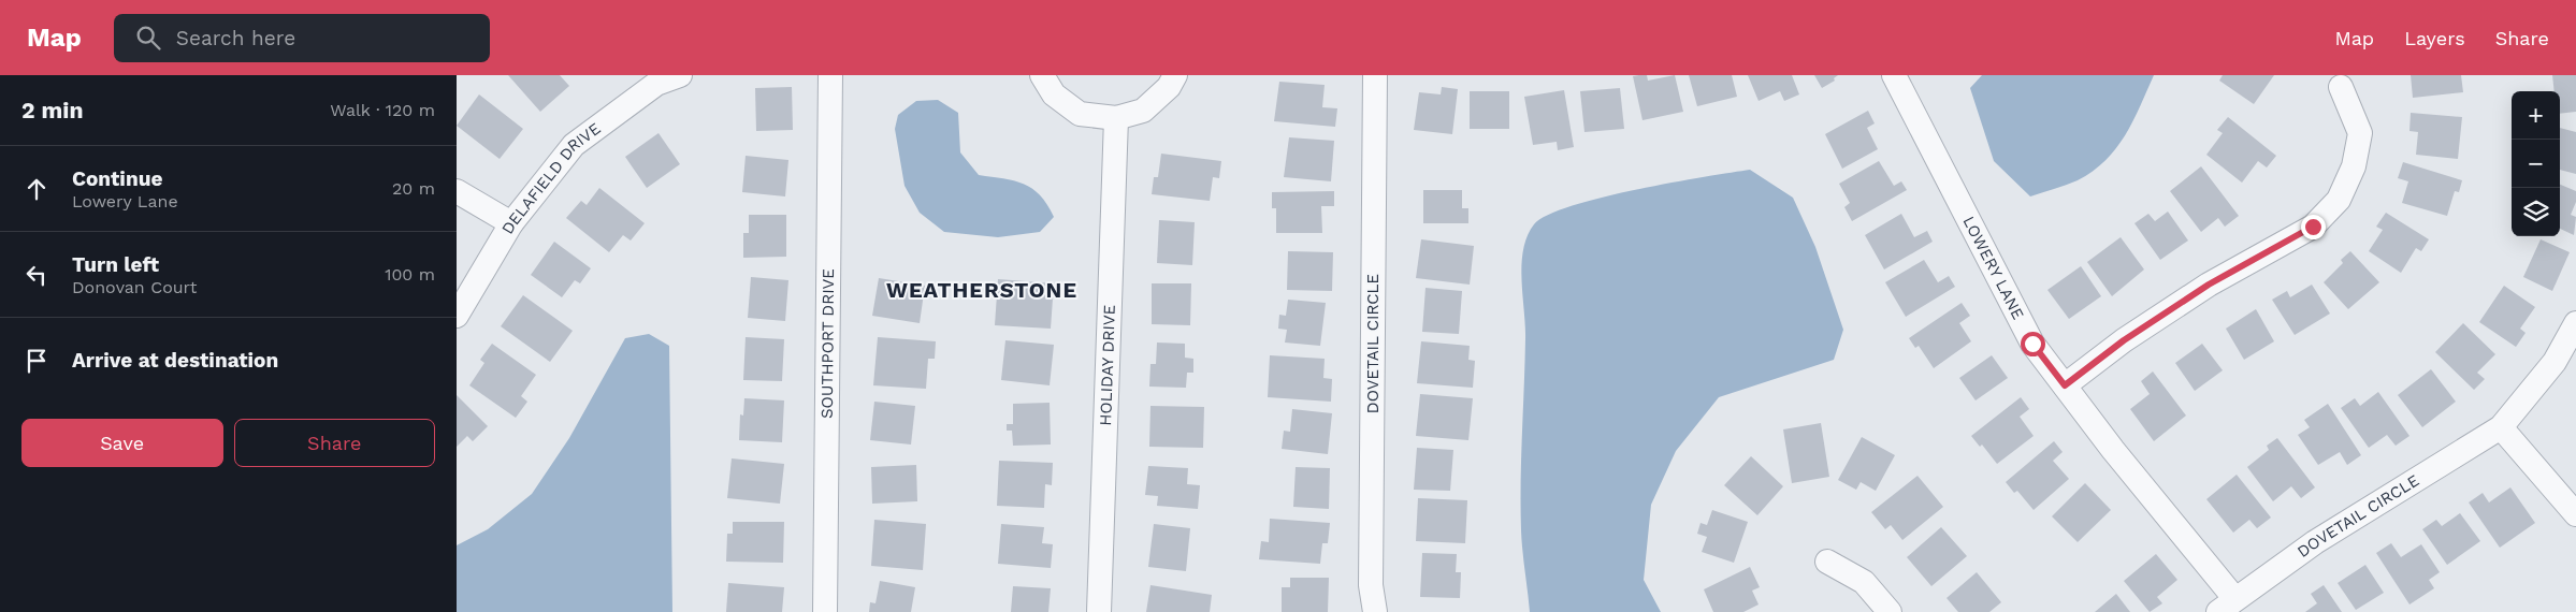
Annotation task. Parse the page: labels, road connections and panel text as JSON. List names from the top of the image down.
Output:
{
  "streets": {
    "street": [
      "DELAFIELD DRIVE",
      "LOWERY LANE",
      "SOUTHPORT DRIVE",
      "DOVETAIL CIRCLE",
      "HOLIDAY DRIVE"
    ]
  },
  "crossings": [
    ["LOWERY LANE", "DOVETAIL CIRCLE"]
  ],
  "districts": ["WEATHERSTONE"],
  "page": {
    "header": "Map",
    "search": "Search here",
    "nav": ["Map", "Layers", "Share"],
    "heading": ["2 min", "Walk · 120 m"],
    "map_buttons": ["+", "−"],
    "list": [
      ["Continue", "Lowery Lane", "20 m"],
      ["Turn left", "Donovan Court", "100 m"],
      "Arrive at destination"
    ],
    "buttons": ["Save", "Share"]
  }
}
